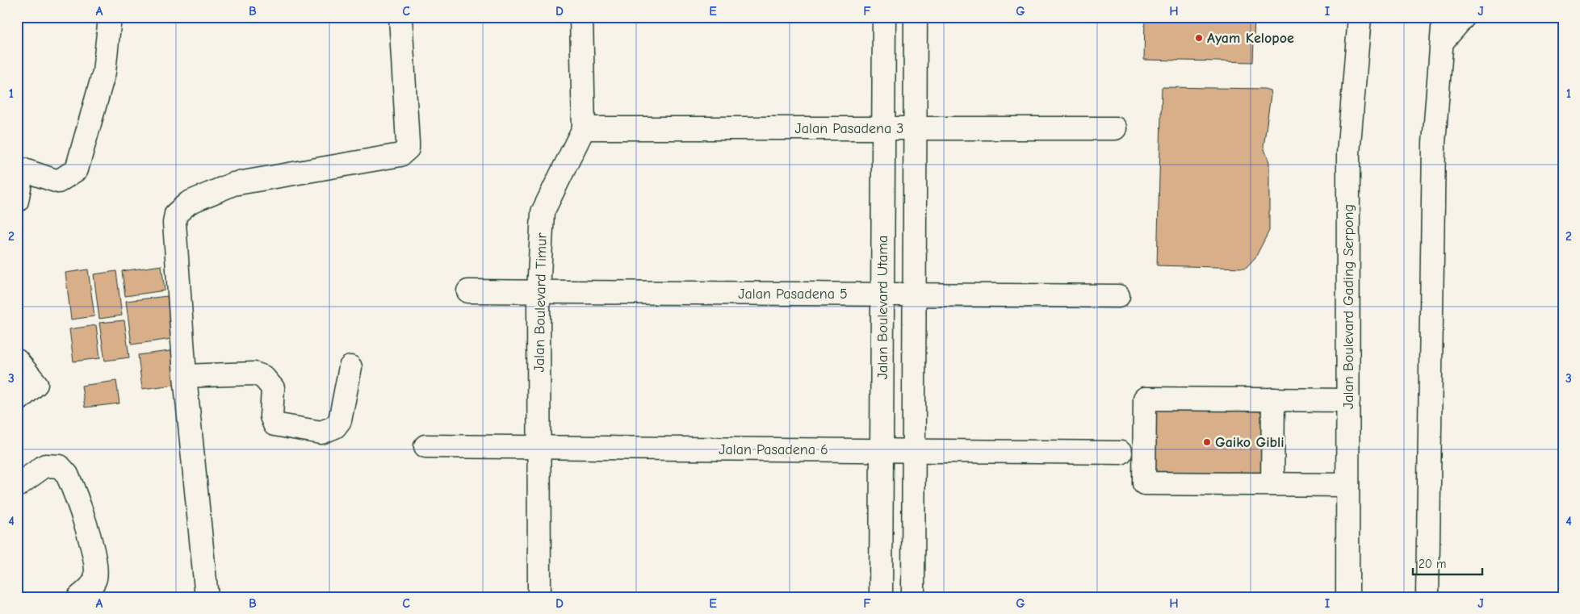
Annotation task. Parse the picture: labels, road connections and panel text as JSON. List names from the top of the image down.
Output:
{
  "streets": {
    "street": [
      "Jalan Pasadena 3",
      "Jalan Pasadena 5",
      "Jalan Boulevard Timur",
      "Jalan Boulevard Gading Serpong",
      "Jalan Boulevard Utama",
      "Jalan Pasadena 6"
    ]
  },
  "crossings": [
    ["Jalan Pasadena 3", "Jalan Boulevard Timur"],
    ["Jalan Pasadena 3", "Jalan Boulevard Utama"],
    ["Jalan Pasadena 5", "Jalan Boulevard Timur"],
    ["Jalan Pasadena 5", "Jalan Boulevard Utama"],
    ["Jalan Boulevard Timur", "Jalan Pasadena 6"],
    ["Jalan Boulevard Utama", "Jalan Pasadena 6"]
  ],
  "places": ["Ayam Kelopoe", "Gaiko Gibli"],
  "scale_bar": "20 m",
  "grid": {
    "columns": [
      "A",
      "B",
      "C",
      "D",
      "E",
      "F",
      "G",
      "H",
      "I",
      "J"
    ],
    "rows": [
      "1",
      "2",
      "3",
      "4"
    ]
  }
}
